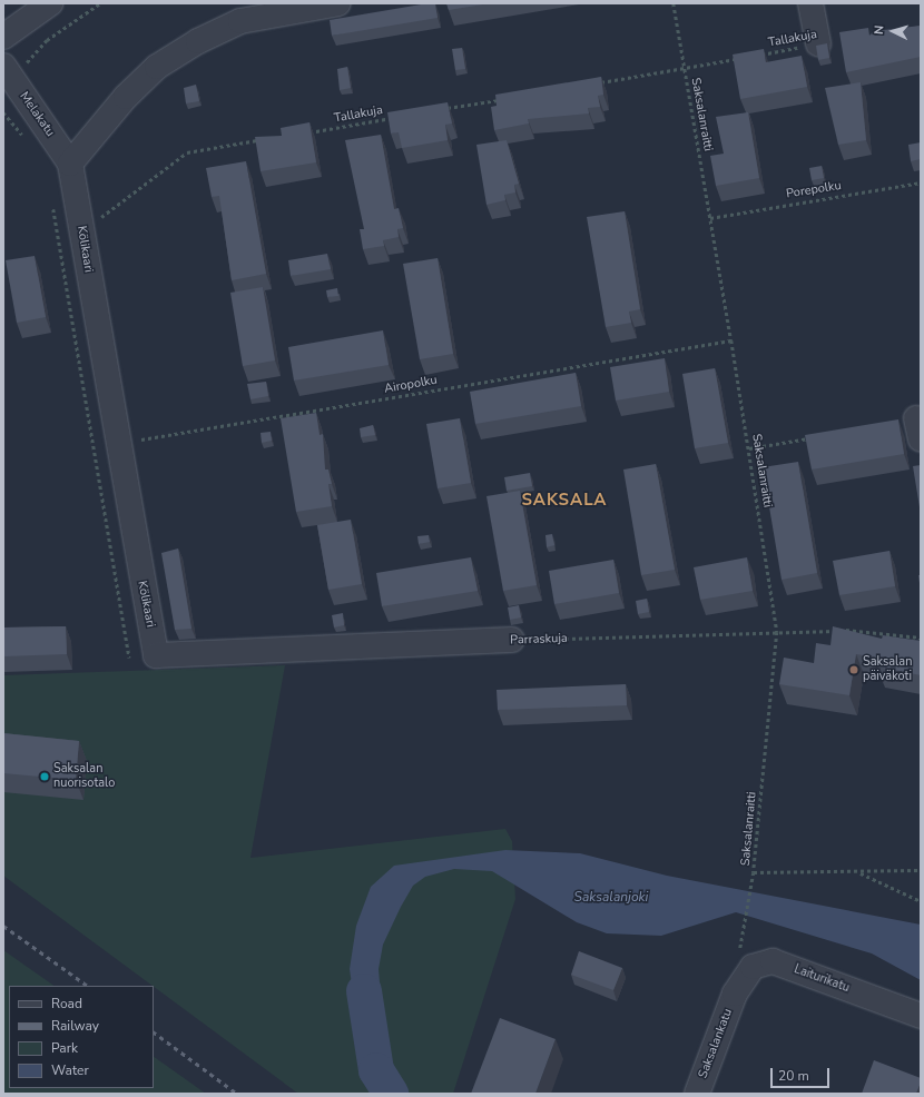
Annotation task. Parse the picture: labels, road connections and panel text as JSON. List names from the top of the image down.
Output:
{
  "streets": {
    "street": [
      "Melakatu",
      "Kölikaari",
      "Parraskuja",
      "Laiturikatu",
      "Saksalankatu"
    ],
    "path": [
      "Tallakuja",
      "Saksalanraitti",
      "Porepolku",
      "Airopolku"
    ]
  },
  "crossings": [
    ["Melakatu", "Kölikaari"],
    ["Saksalanraitti", "Porepolku"],
    ["Saksalanraitti", "Airopolku"],
    ["Saksalanraitti", "Parraskuja"],
    ["Kölikaari", "Airopolku"],
    ["Kölikaari", "Parraskuja"],
    ["Laiturikatu", "Saksalankatu"]
  ],
  "districts": ["SAKSALA"],
  "water": ["Saksalanjoki"],
  "places": ["Saksalan päiväkoti", "Saksalan nuorisotalo"],
  "legend": [
    "Road",
    "Railway",
    "Park",
    "Water"
  ],
  "scale_bar": "20 m",
  "north": "left"
}
